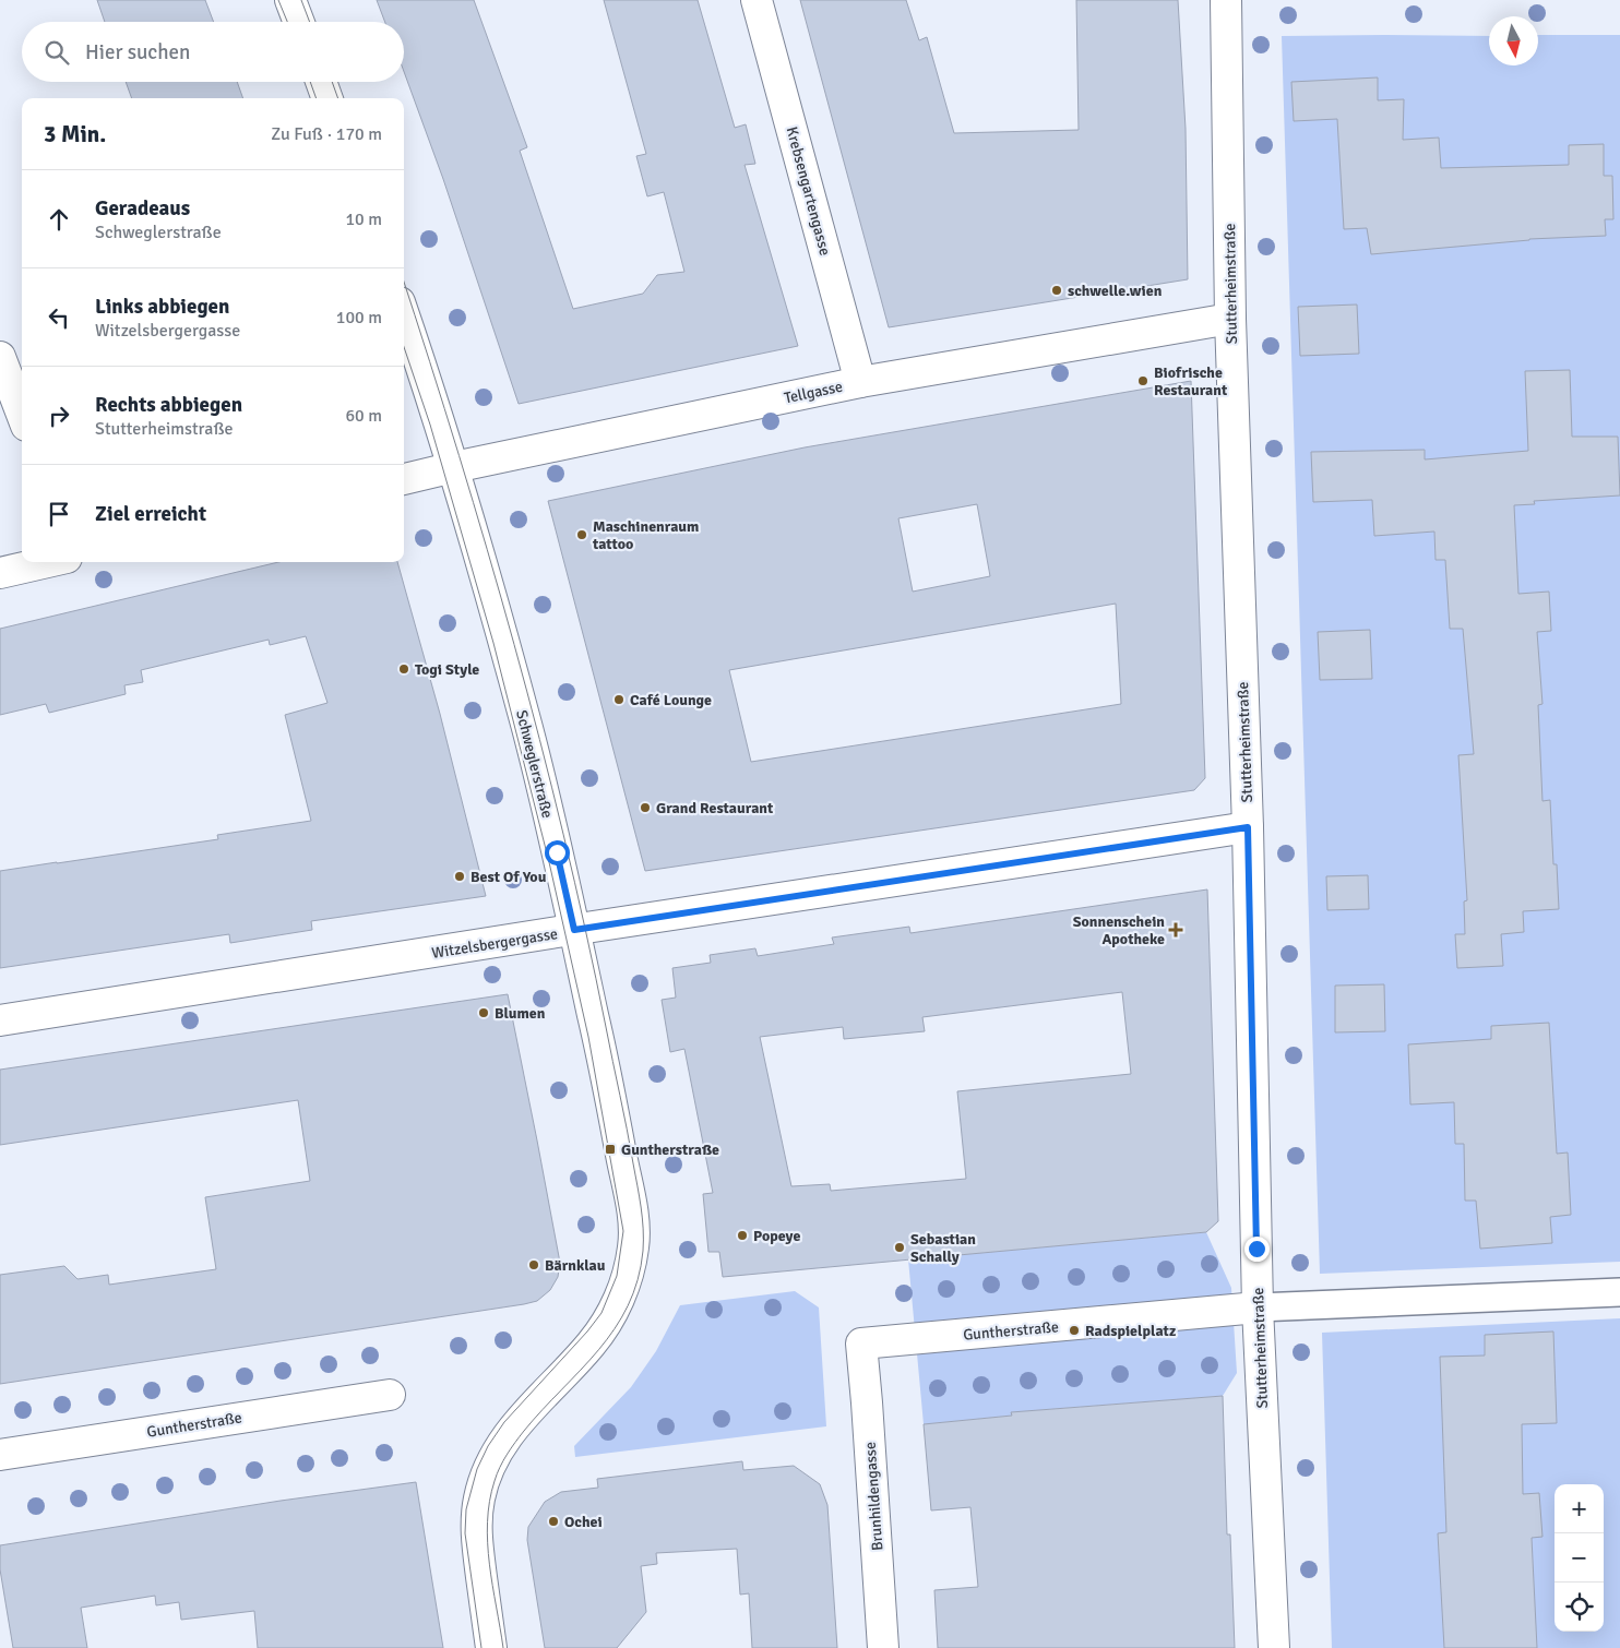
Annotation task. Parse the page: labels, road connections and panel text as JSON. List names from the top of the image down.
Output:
{
  "streets": {
    "street": [
      "Krebsengartengasse",
      "Stutterheimstraße",
      "Tellgasse",
      "Schweglerstraße",
      "Witzelsbergergasse",
      "Guntherstraße",
      "Brunhildengasse"
    ]
  },
  "crossings": [
    ["Krebsengartengasse", "Tellgasse"],
    ["Stutterheimstraße", "Tellgasse"],
    ["Stutterheimstraße", "Witzelsbergergasse"],
    ["Stutterheimstraße", "Guntherstraße"],
    ["Tellgasse", "Schweglerstraße"],
    ["Schweglerstraße", "Witzelsbergergasse"],
    ["Guntherstraße", "Brunhildengasse"]
  ],
  "places": {
    "other": [
      "schwelle.wien",
      "Biofrische Restaurant",
      "Maschinenraum tattoo",
      "Togi Style",
      "Café Lounge",
      "Grand Restaurant",
      "Best Of You",
      "Blumen",
      "Popeye",
      "Sebastian Schally",
      "Bärnklau",
      "Radspielplatz",
      "Ochei"
    ],
    "health": ["Sonnenschein Apotheke"],
    "transit": ["Guntherstraße"]
  },
  "north": "bottom",
  "page": {
    "search": "Hier suchen",
    "heading": ["3 Min.", "Zu Fuß · 170 m"],
    "list": [
      ["Geradeaus", "Schweglerstraße", "10 m"],
      ["Links abbiegen", "Witzelsbergergasse", "100 m"],
      ["Rechts abbiegen", "Stutterheimstraße", "60 m"],
      "Ziel erreicht"
    ],
    "map_buttons": ["+", "−"]
  }
}
